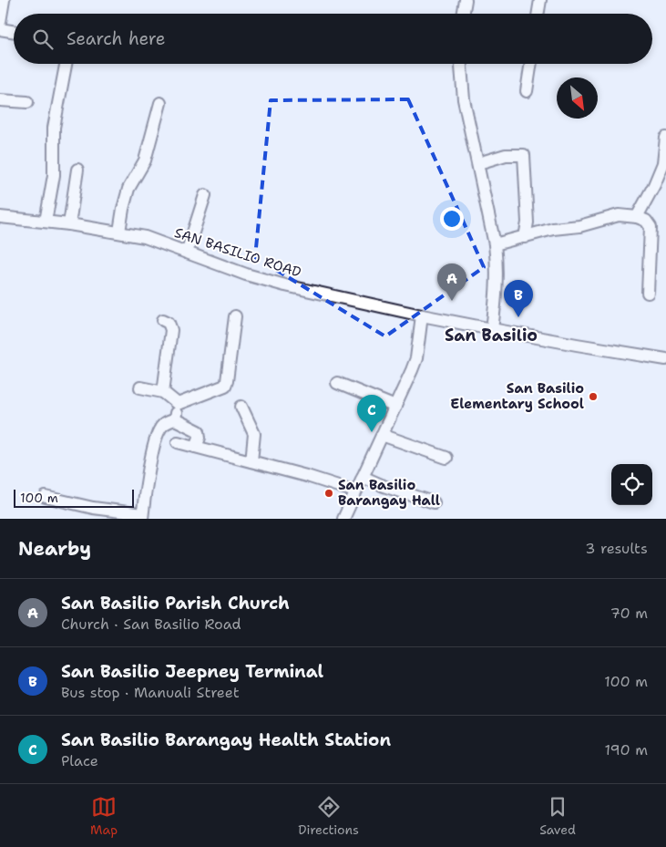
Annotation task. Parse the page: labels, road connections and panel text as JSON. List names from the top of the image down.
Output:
{
  "streets": {
    "street": ["SAN BASILIO ROAD"]
  },
  "districts": ["San Basilio"],
  "places": ["San Basilio Elementary School", "San Basilio Barangay Hall"],
  "scale_bar": "100 m",
  "north": "bottom right",
  "page": {
    "search": "Search here",
    "pins": ["A", "B", "C"],
    "scale": "100 m",
    "heading": ["Nearby", "3 results"],
    "list": [
      {
        "mark": "A",
        "name": "San Basilio Parish Church",
        "note": "Church · San Basilio Road",
        "value": "70 m"
      },
      {
        "mark": "B",
        "name": "San Basilio Jeepney Terminal",
        "note": "Bus stop · Manuali Street",
        "value": "100 m"
      },
      {
        "mark": "C",
        "name": "San Basilio Barangay Health Station",
        "note": "Place",
        "value": "190 m"
      }
    ],
    "nav": ["Map", "Directions", "Saved"]
  }
}
